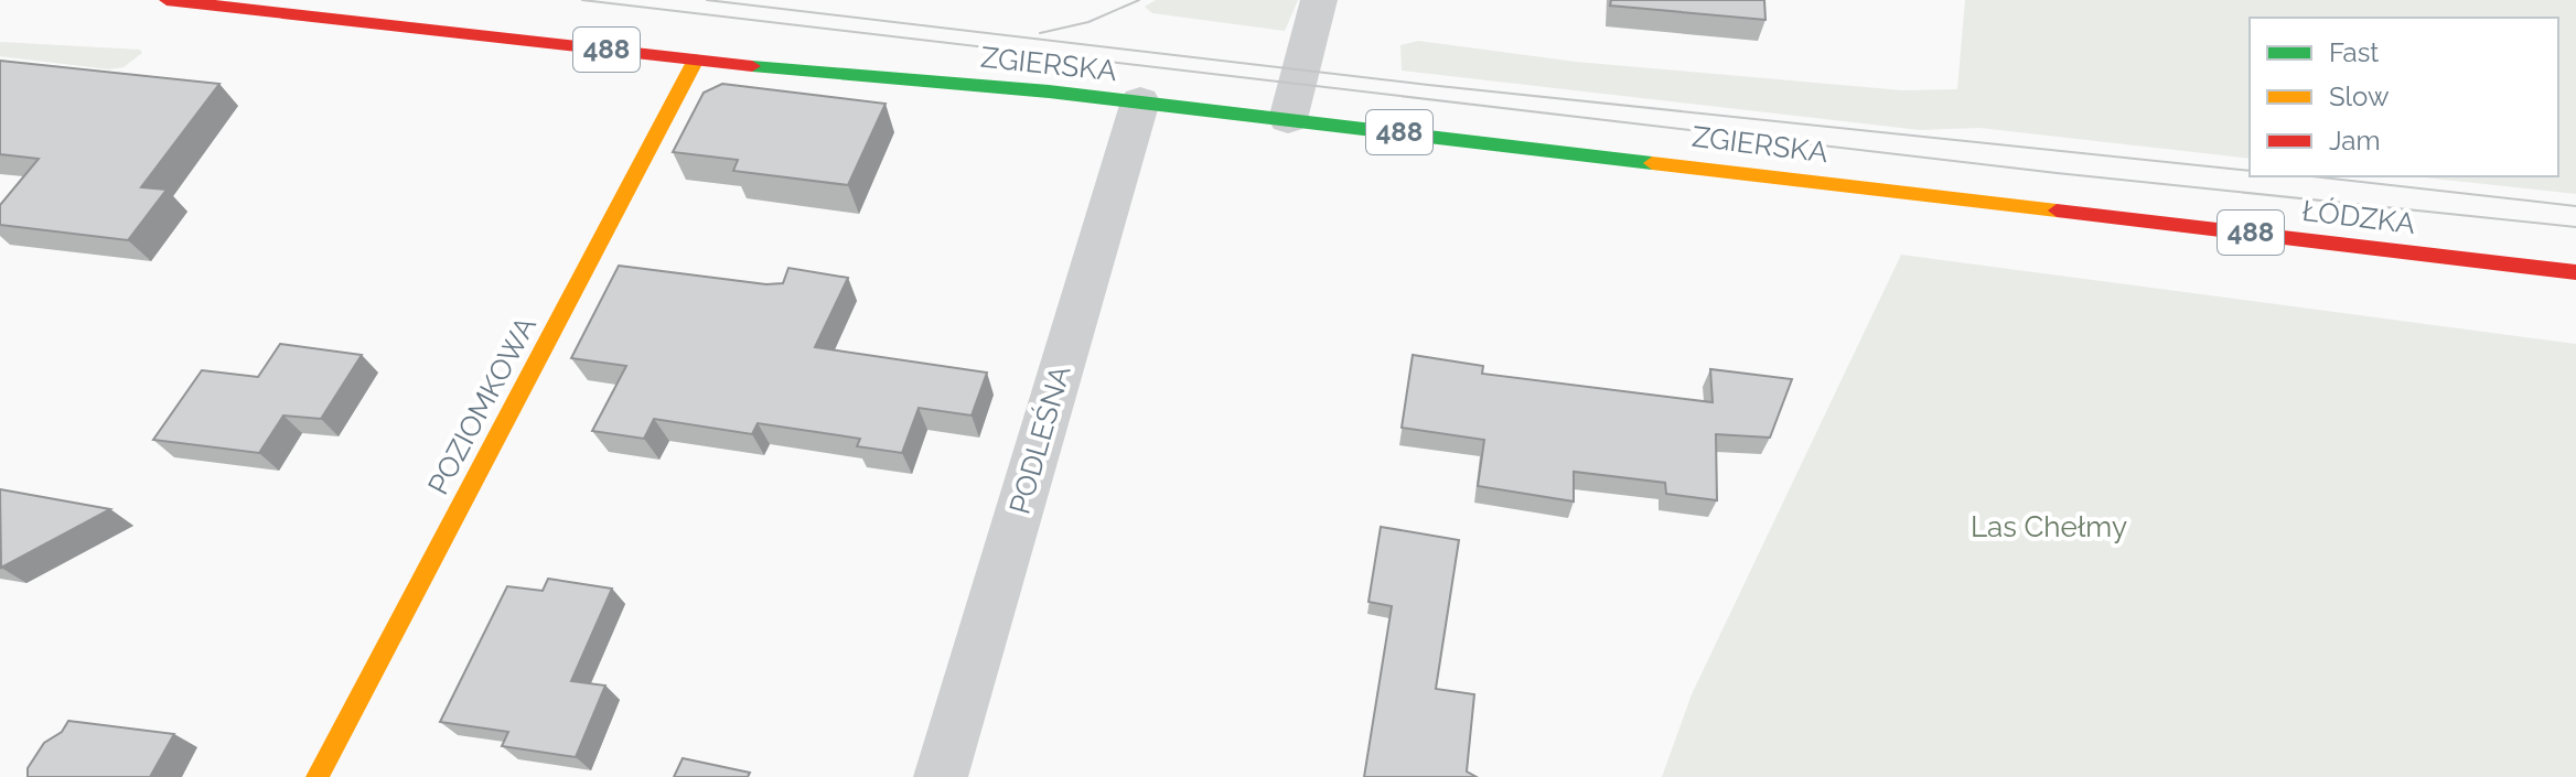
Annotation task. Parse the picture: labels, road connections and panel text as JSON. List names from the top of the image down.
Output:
{
  "streets": {
    "main road": [
      "488",
      "ZGIERSKA",
      "ŁÓDZKA",
      "POZIOMKOWA"
    ],
    "street": ["PODLEŚNA"]
  },
  "crossings": [
    ["ZGIERSKA", "ŁÓDZKA"],
    ["ZGIERSKA", "POZIOMKOWA"],
    ["ZGIERSKA", "PODLEŚNA"]
  ],
  "parks": ["Las Chełmy"],
  "legend": ["Fast", "Slow", "Jam"]
}
